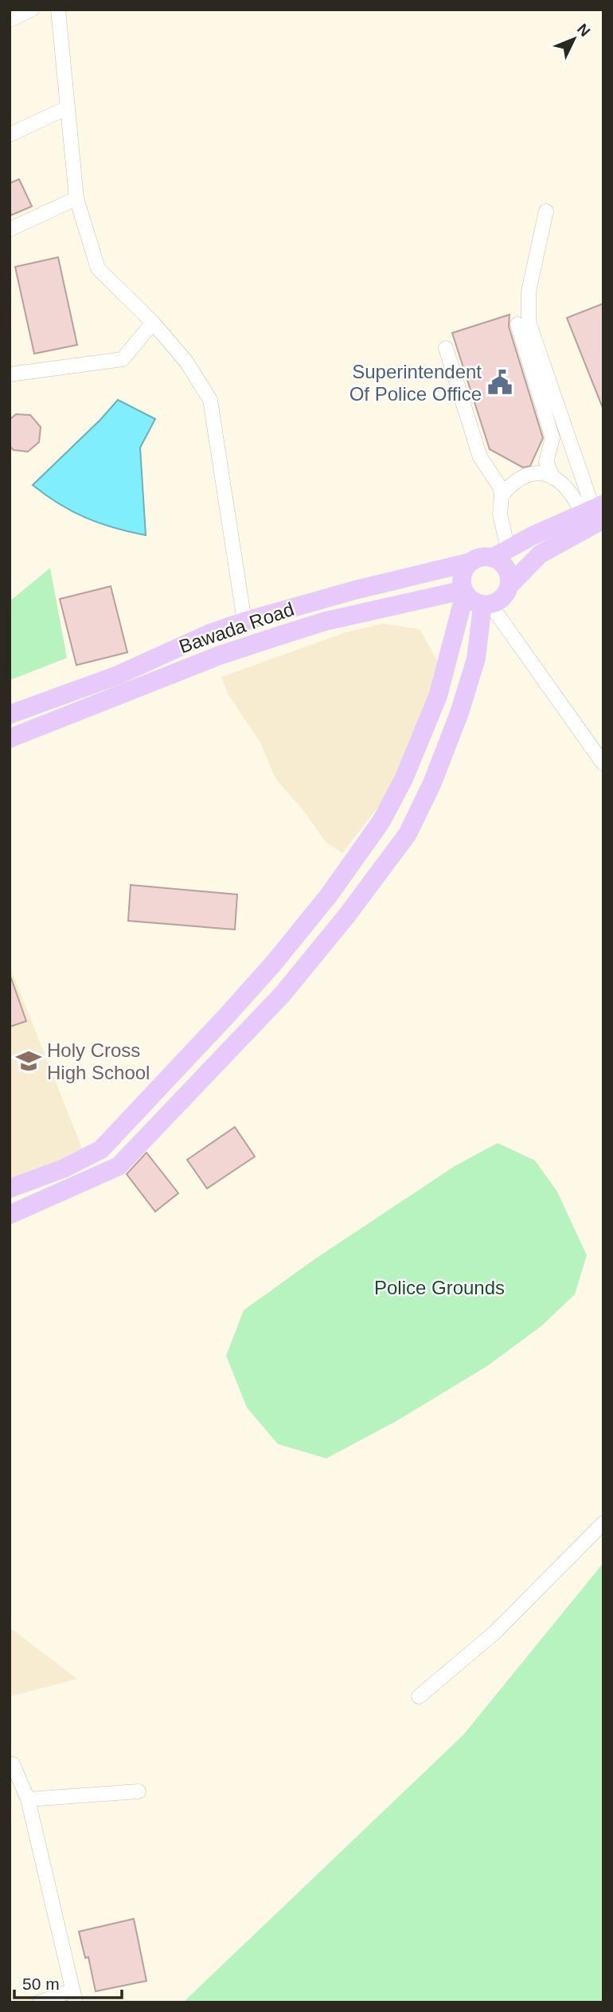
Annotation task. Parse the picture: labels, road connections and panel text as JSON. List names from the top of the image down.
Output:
{
  "streets": {
    "main road": ["Bawada Road"]
  },
  "parks": ["Police Grounds"],
  "places": {
    "public building": ["Superintendent Of Police Office"],
    "school or university": ["Holy Cross High School"]
  },
  "scale_bar": "50 m",
  "north": "top right"
}
